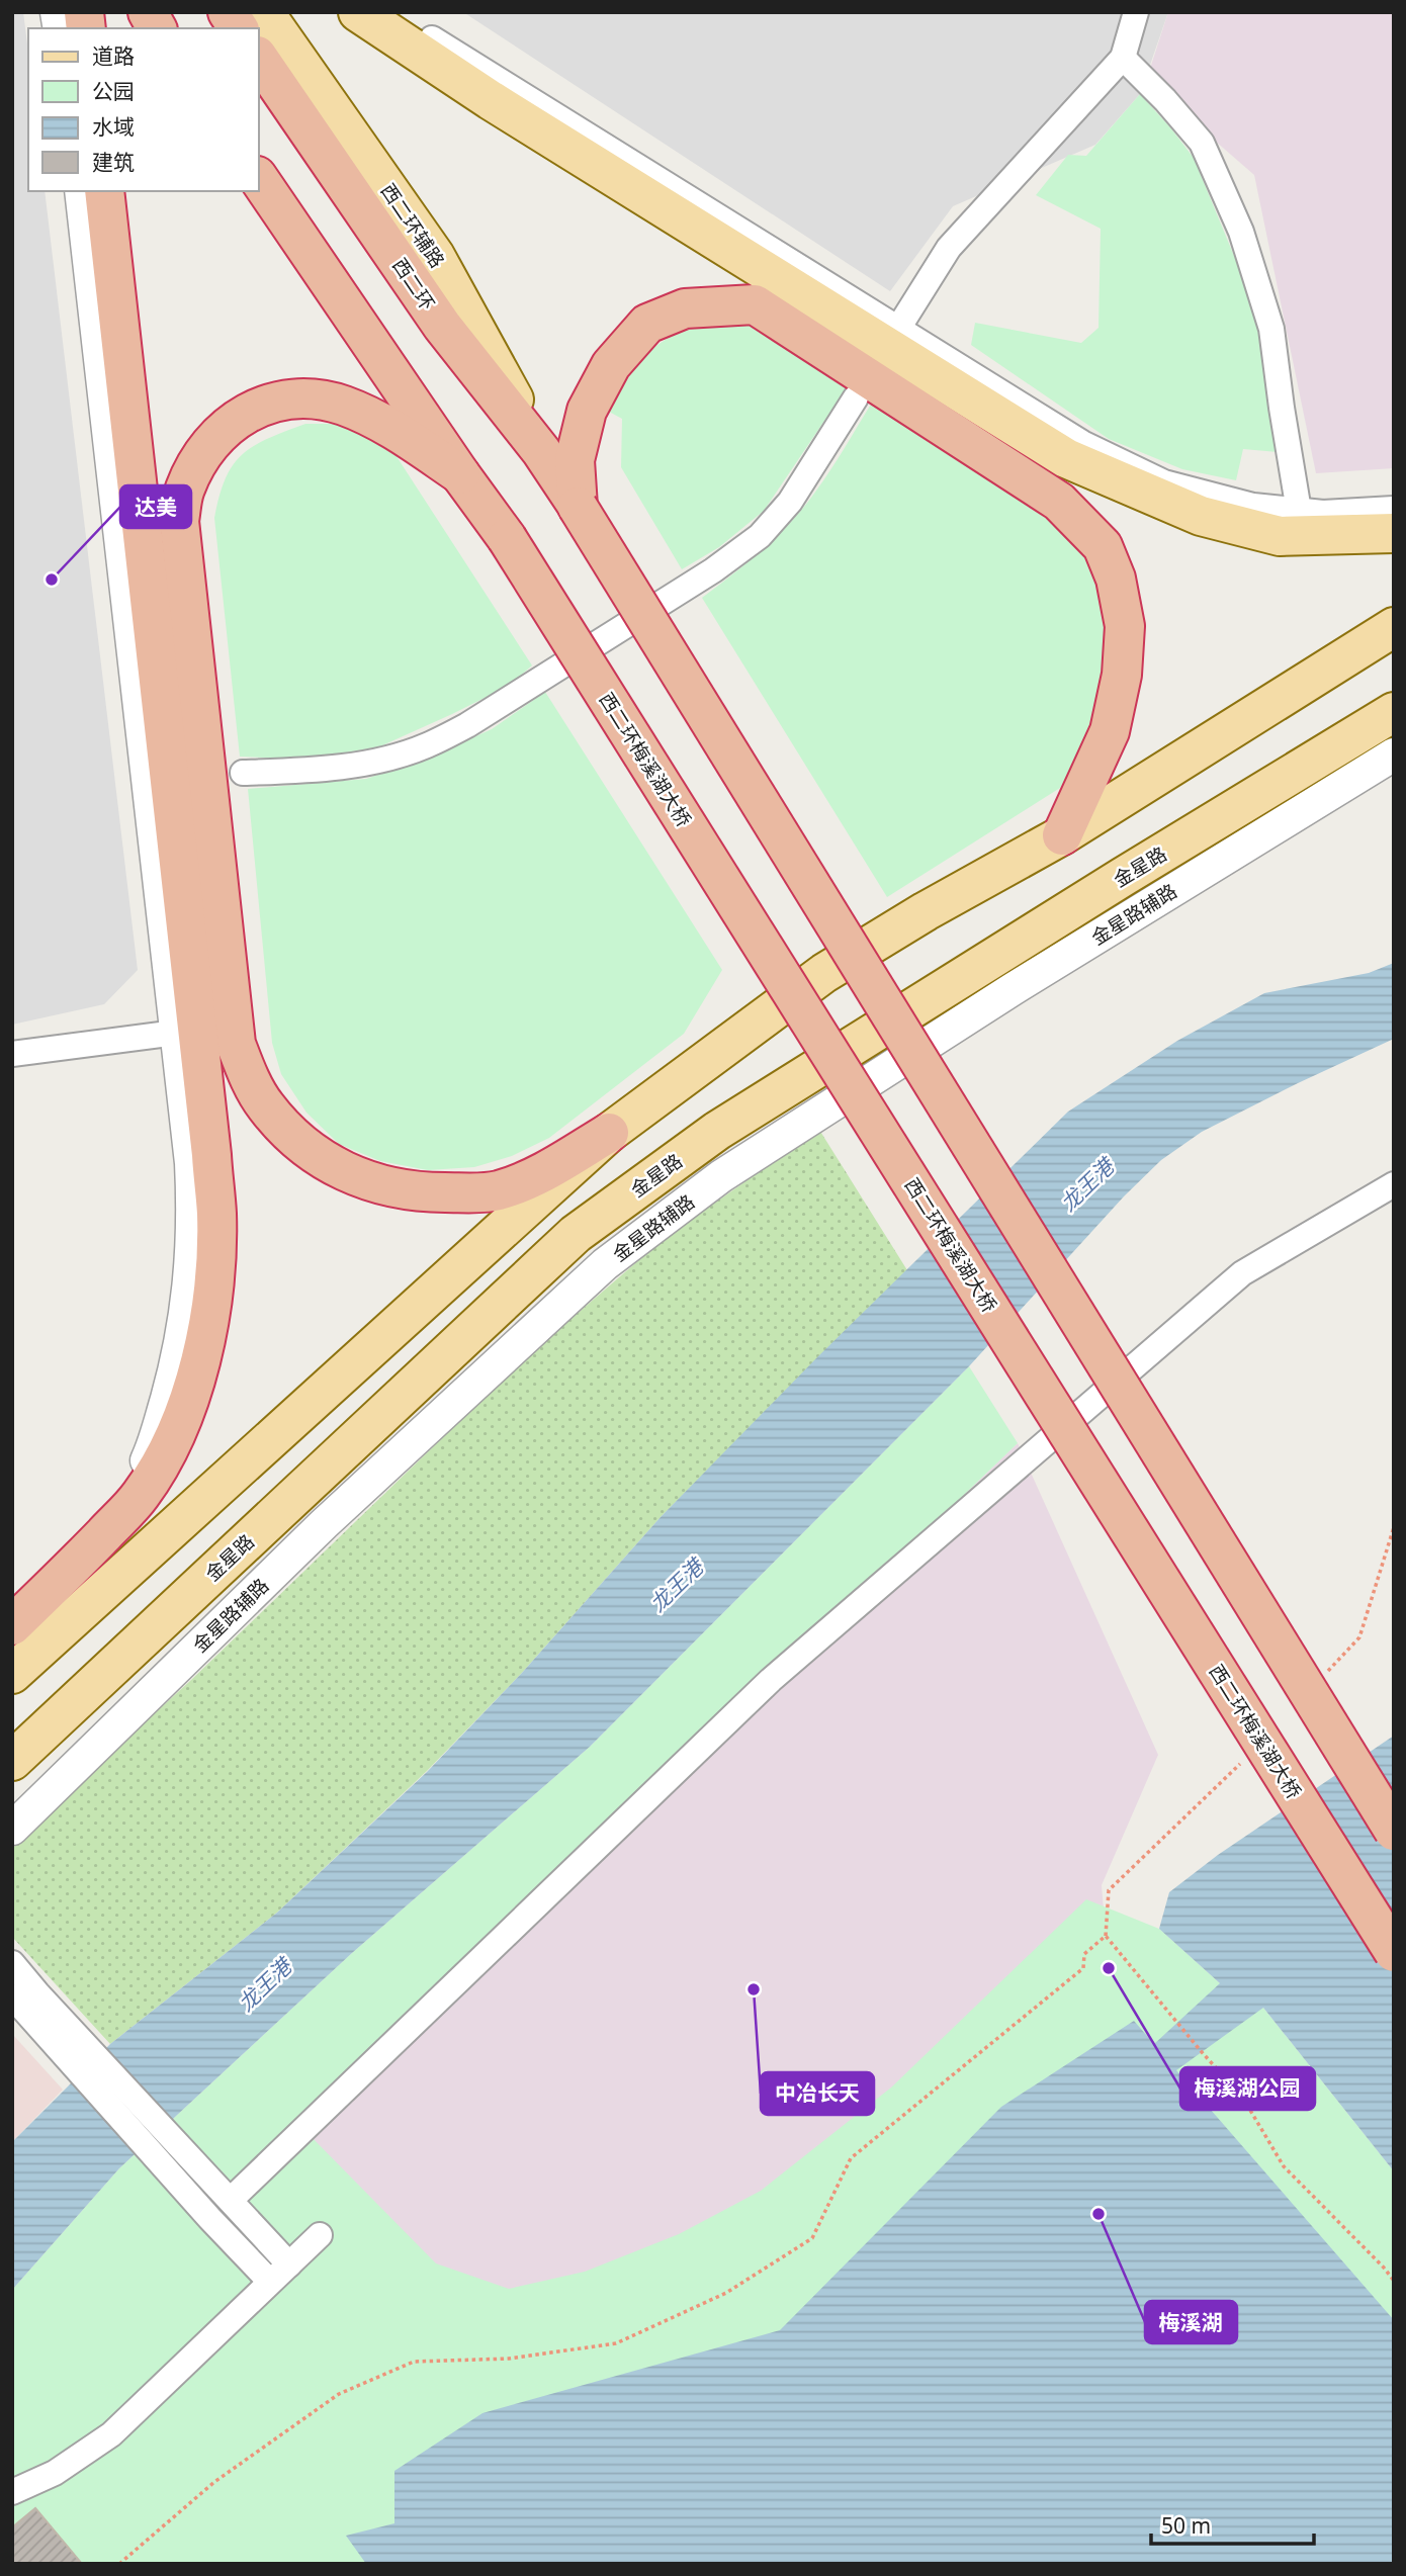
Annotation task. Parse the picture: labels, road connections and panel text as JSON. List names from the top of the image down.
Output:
{
  "streets": {
    "highway": ["西二环", "西二环梅溪湖大桥"],
    "main road": ["西二环辅路", "金星路"],
    "street": ["金星路辅路"]
  },
  "crossings": [
    ["西二环辅路", "西二环"]
  ],
  "water": ["龙王港"],
  "places": [
    "达美",
    "梅溪湖公园",
    "中冶长天",
    "梅溪湖"
  ],
  "legend": [
    "道路",
    "公园",
    "水域",
    "建筑"
  ],
  "scale_bar": "50 m"
}
